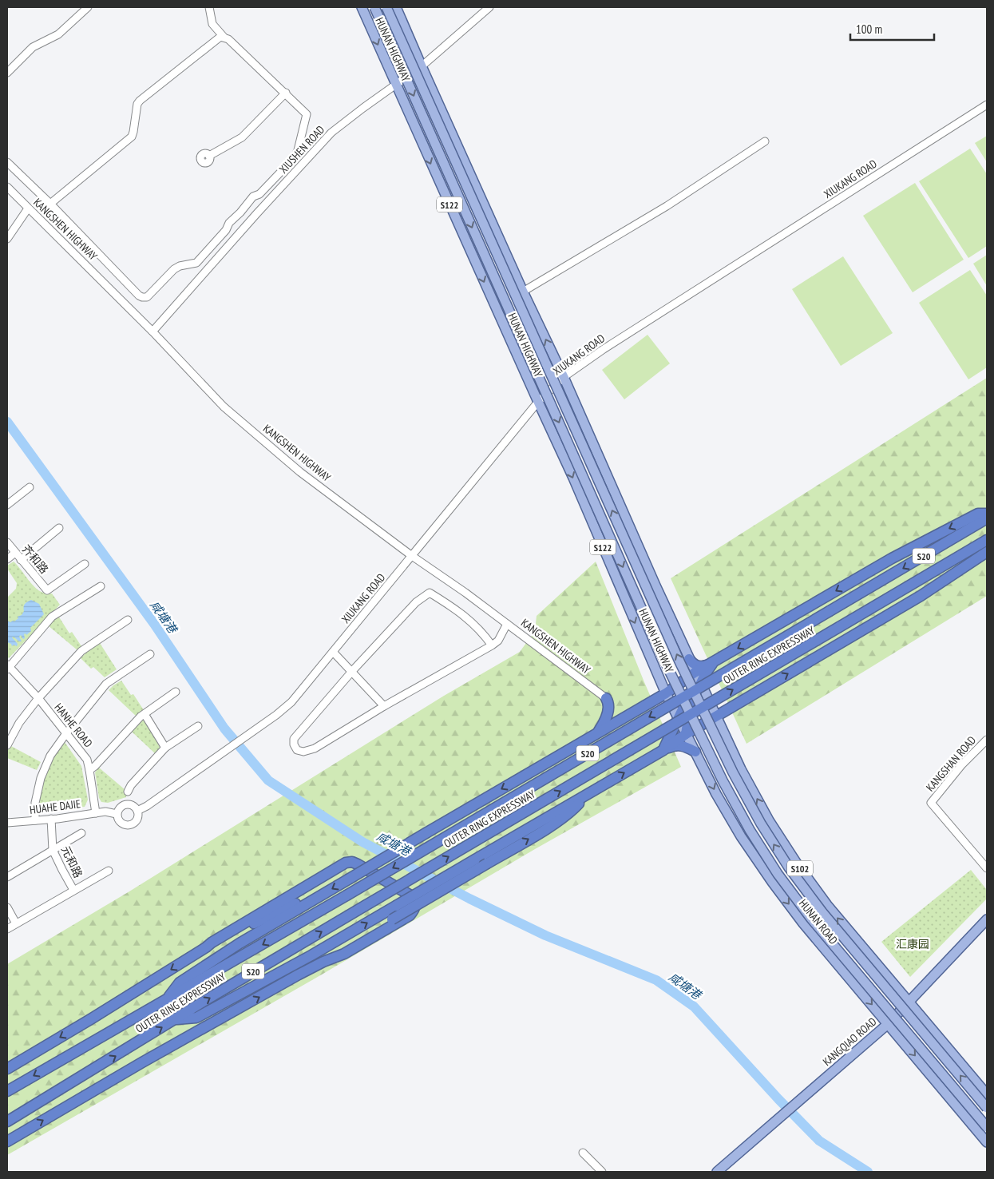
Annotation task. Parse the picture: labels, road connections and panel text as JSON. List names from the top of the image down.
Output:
{
  "streets": {
    "highway": ["S20", "OUTER RING EXPRESSWAY"],
    "main road": [
      "HUNAN HIGHWAY",
      "S122",
      "S102",
      "HUNAN ROAD",
      "KANGQIAO ROAD"
    ],
    "street": [
      "XIUSHEN ROAD",
      "XIUKANG ROAD",
      "KANGSHEN HIGHWAY",
      "齐和路",
      "HANHE ROAD",
      "KANGSHAN ROAD",
      "HUAHE DAJIE",
      "元和路"
    ]
  },
  "crossings": [
    ["HUNAN HIGHWAY", "XIUSHEN ROAD"],
    ["HUNAN HIGHWAY", "XIUKANG ROAD"],
    ["HUNAN HIGHWAY", "HUNAN ROAD"],
    ["XIUSHEN ROAD", "KANGSHEN HIGHWAY"],
    ["XIUKANG ROAD", "KANGSHEN HIGHWAY"],
    ["XIUKANG ROAD", "HUAHE DAJIE"],
    ["HANHE ROAD", "HUAHE DAJIE"],
    ["HUAHE DAJIE", "元和路"],
    ["HUNAN ROAD", "KANGQIAO ROAD"]
  ],
  "water": ["咸塘港"],
  "parks": ["汇康园"],
  "scale_bar": "100 m"
}
